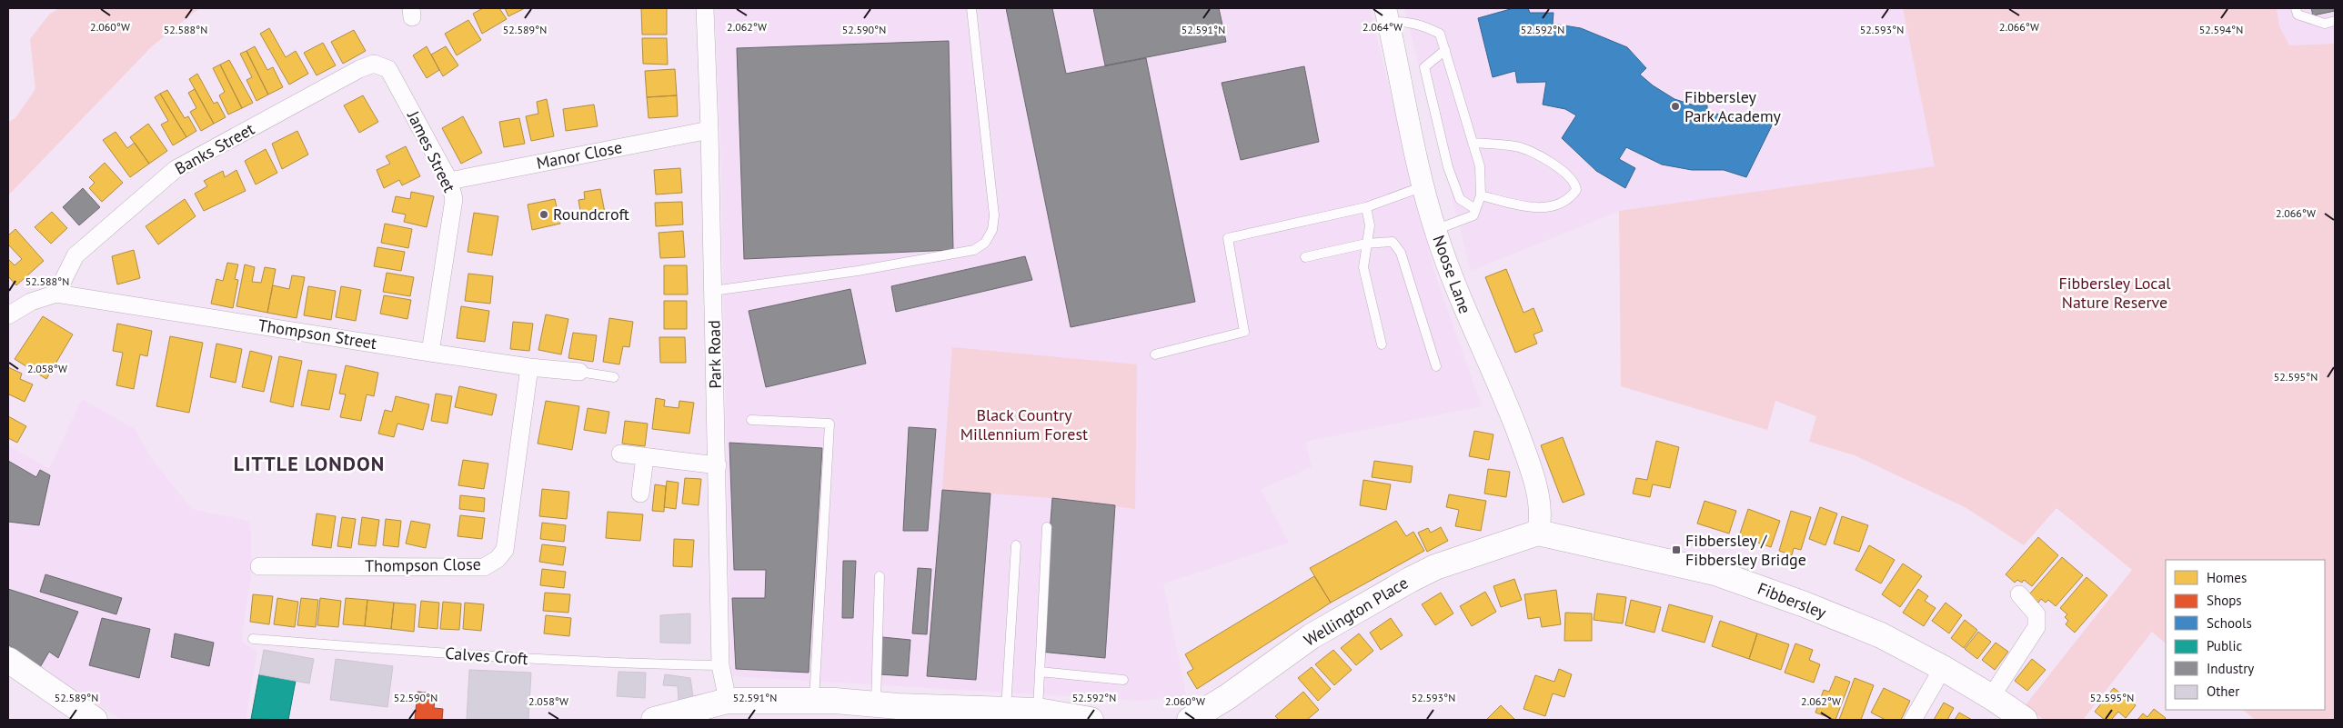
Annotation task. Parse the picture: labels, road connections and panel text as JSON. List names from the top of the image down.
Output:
{
  "streets": {
    "main road": ["Fibbersley", "Wellington Place"],
    "street": [
      "Banks Street",
      "James Street",
      "Manor Close",
      "Noose Lane",
      "Thompson Street",
      "Park Road",
      "Thompson Close"
    ],
    "lane": ["Calves Croft"]
  },
  "crossings": [
    ["Banks Street", "James Street"],
    ["Banks Street", "Thompson Street"],
    ["James Street", "Manor Close"],
    ["James Street", "Thompson Street"],
    ["Manor Close", "Park Road"],
    ["Noose Lane", "Fibbersley"],
    ["Noose Lane", "Wellington Place"],
    ["Thompson Street", "Thompson Close"],
    ["Park Road", "Calves Croft"],
    ["Fibbersley", "Wellington Place"]
  ],
  "districts": ["LITTLE LONDON"],
  "parks": ["Fibbersley Local Nature Reserve", "Black Country Millennium Forest"],
  "places": {
    "other": ["Fibbersley Park Academy", "Roundcroft"],
    "transit": ["Fibbersley / Fibbersley Bridge"]
  },
  "legend": [
    "Homes",
    "Shops",
    "Schools",
    "Public",
    "Industry",
    "Other"
  ],
  "coordinates": [
    "2.062°W",
    "2.060°W",
    "2.064°W",
    "2.066°W",
    "52.588°N",
    "52.589°N",
    "52.590°N",
    "52.591°N",
    "52.592°N",
    "52.593°N",
    "52.594°N",
    "2.058°W",
    "52.595°N"
  ]
}
